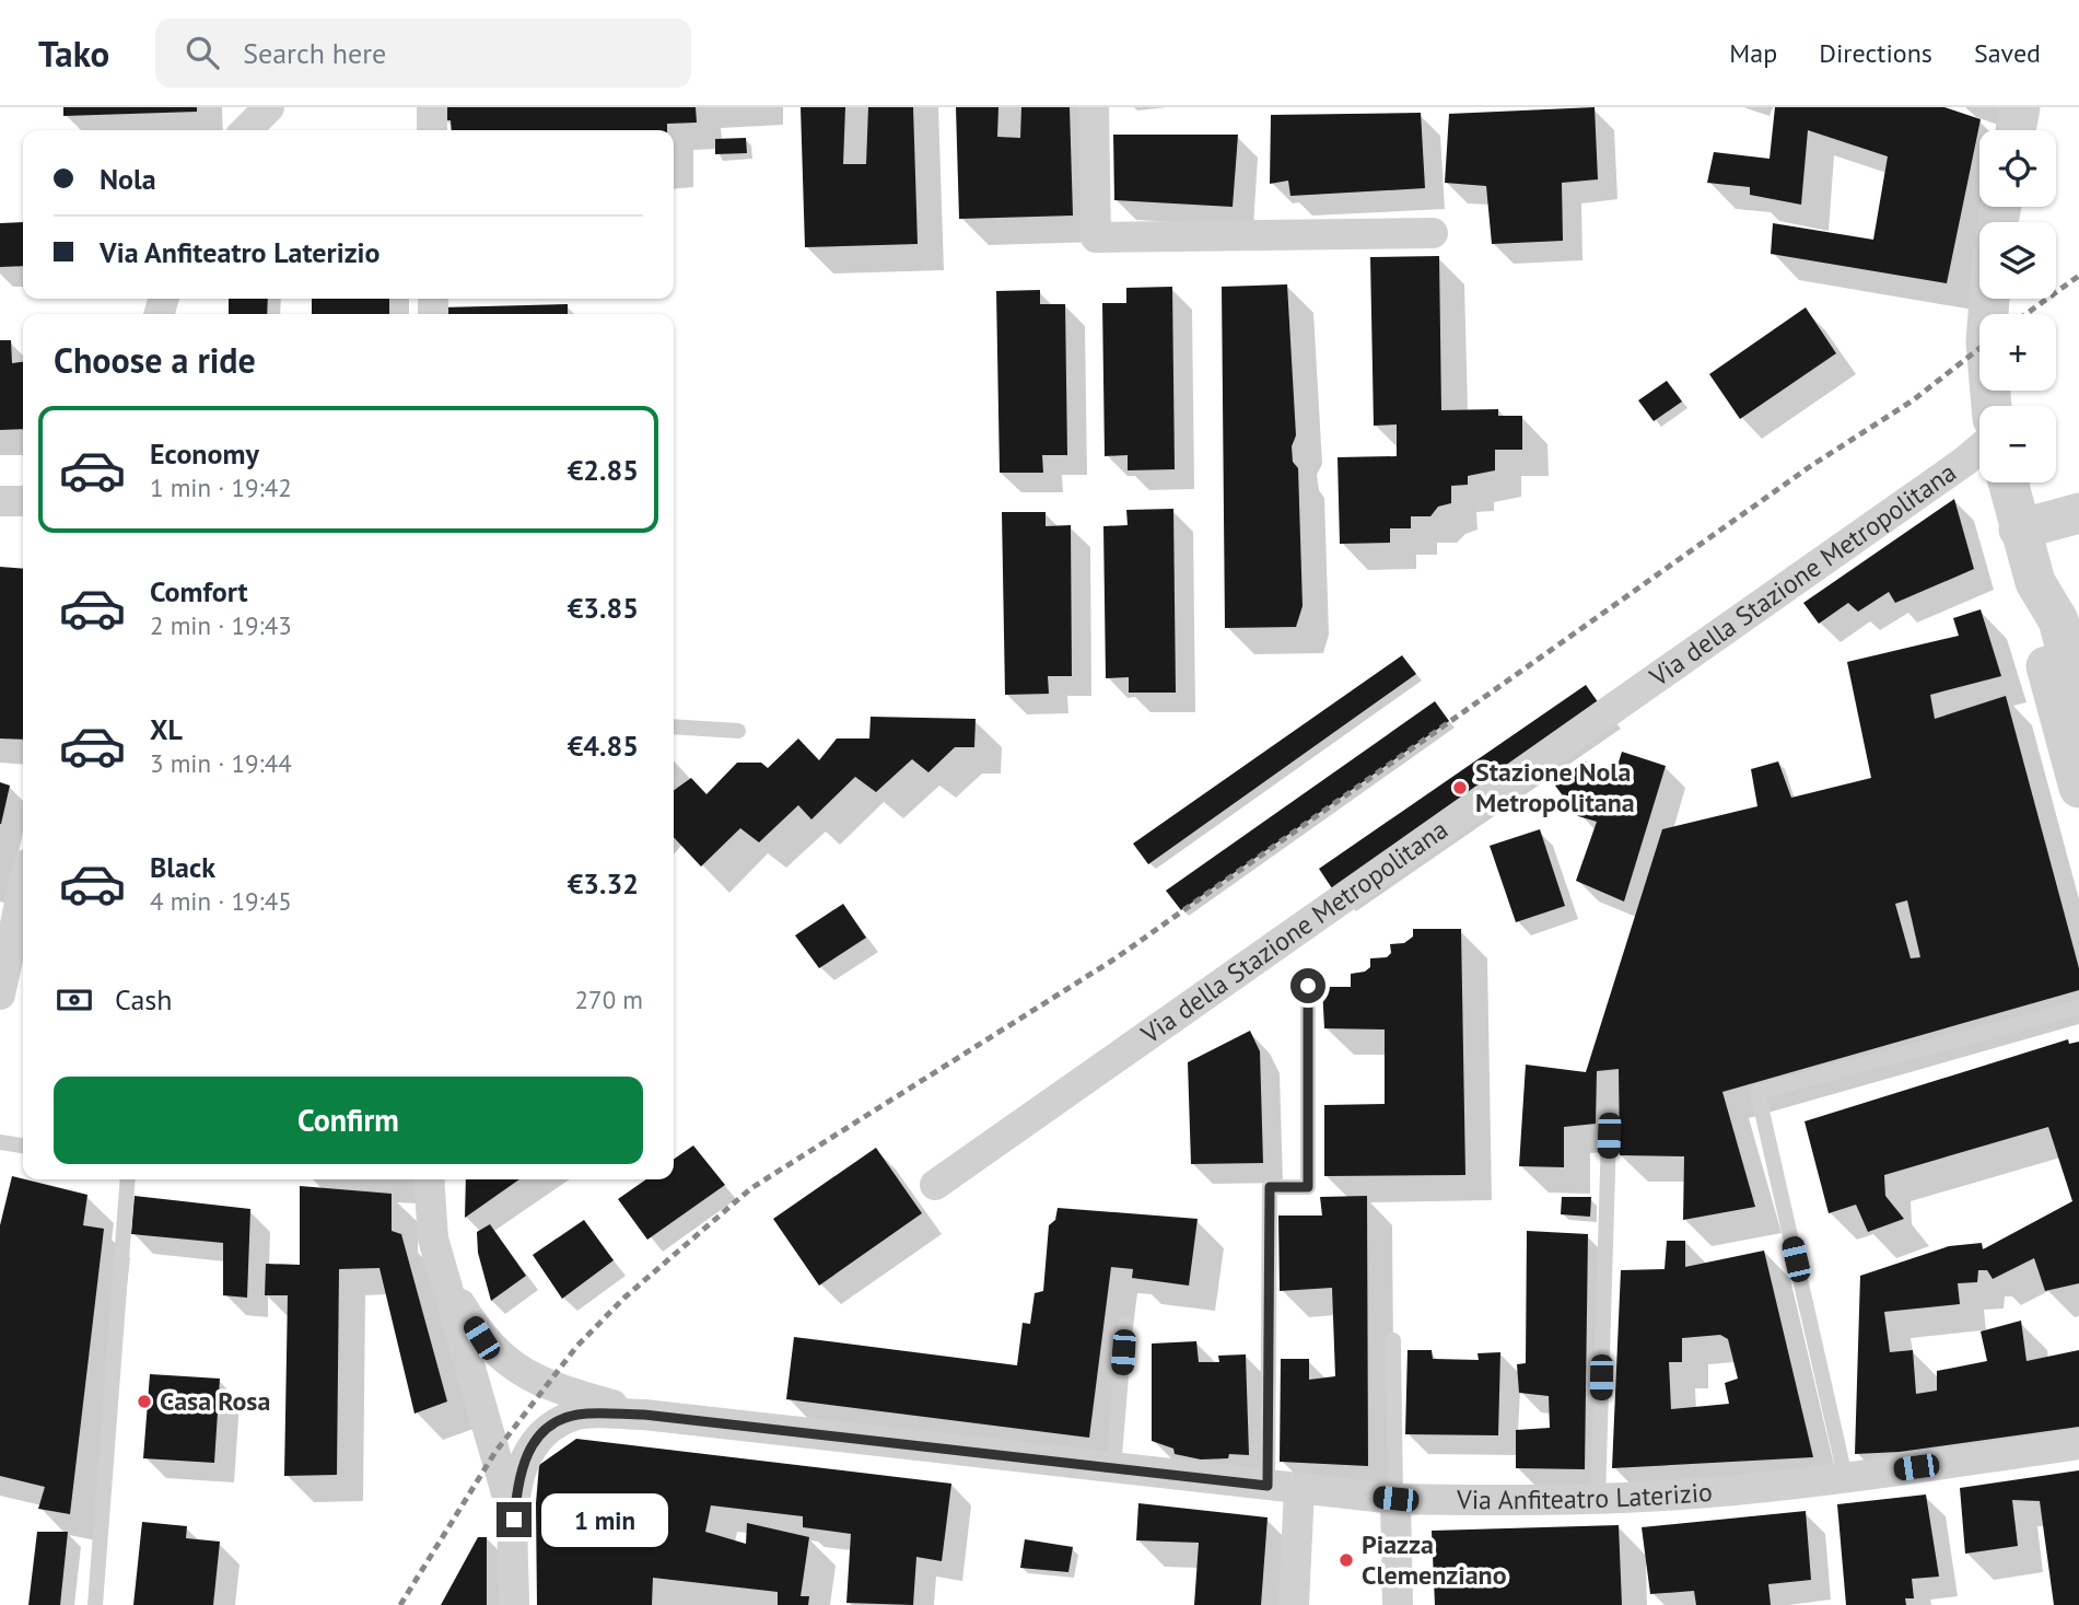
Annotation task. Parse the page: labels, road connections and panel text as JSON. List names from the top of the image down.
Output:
{
  "streets": {
    "street": ["Via della Stazione Metropolitana", "Via Anfiteatro Laterizio"]
  },
  "places": ["Stazione Nola Metropolitana", "Casa Rosa", "Piazza Clemenziano"],
  "page": {
    "header": "Tako",
    "search": "Search here",
    "nav": ["Map", "Directions", "Saved"],
    "map_buttons": ["+", "−"],
    "banner": ["Nola", "Via Anfiteatro Laterizio"],
    "heading": "Choose a ride",
    "list": [
      {
        "name": "Economy",
        "note": "1 min · 19:42",
        "value": "€2.85"
      },
      {
        "name": "Comfort",
        "note": "2 min · 19:43",
        "value": "€3.85"
      },
      {
        "name": "XL",
        "note": "3 min · 19:44",
        "value": "€4.85"
      },
      {
        "name": "Black",
        "note": "4 min · 19:45",
        "value": "€3.32"
      }
    ],
    "pay": ["Cash", "270 m"],
    "buttons": "Confirm",
    "bubble": "1 min"
  }
}
